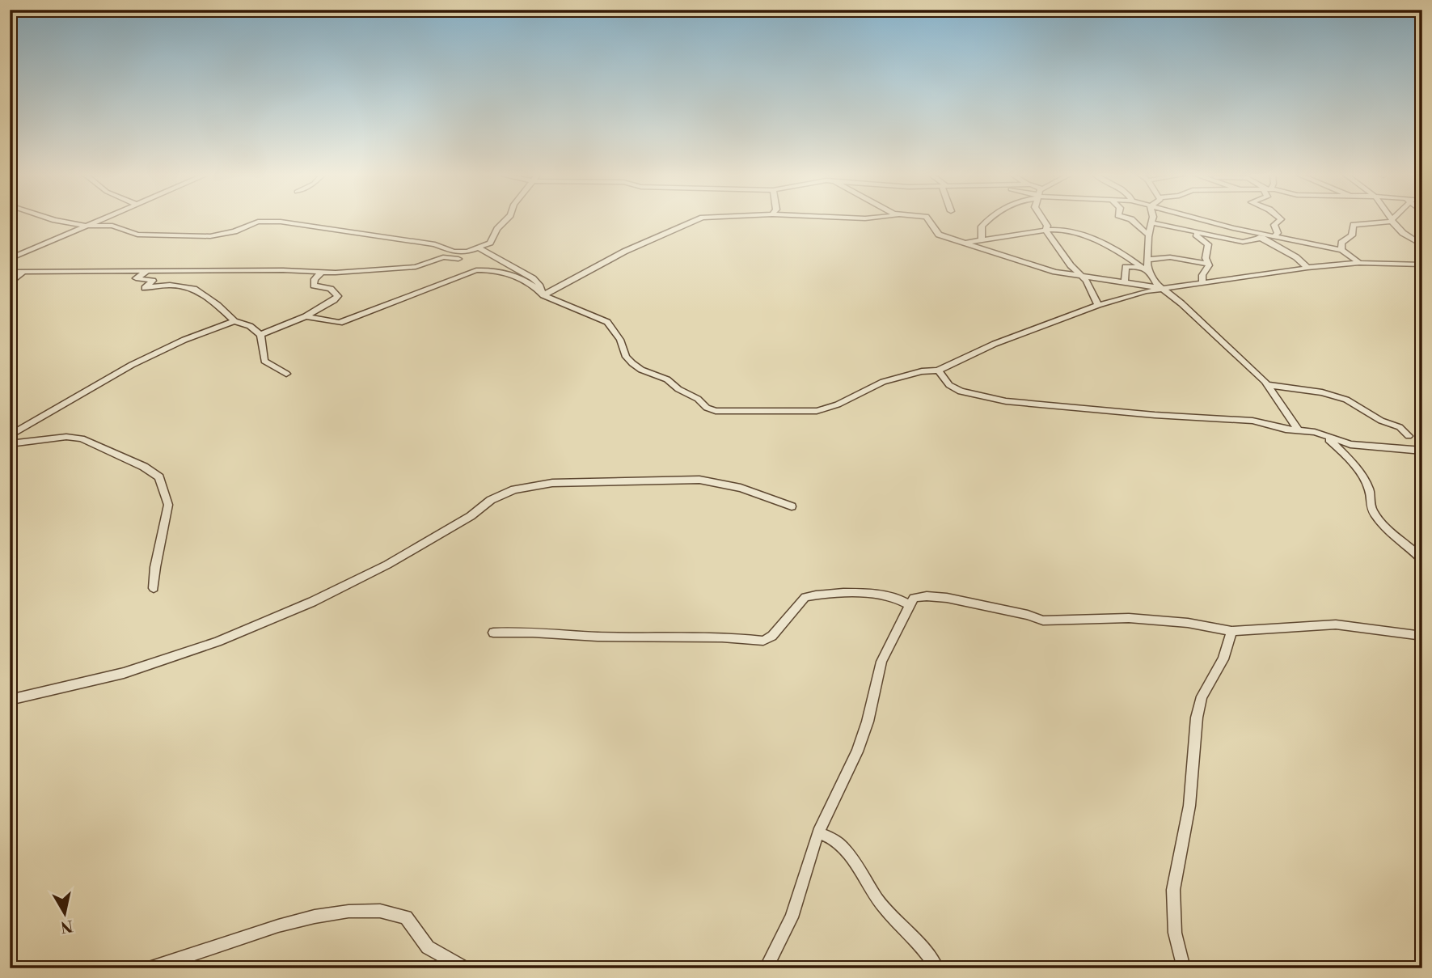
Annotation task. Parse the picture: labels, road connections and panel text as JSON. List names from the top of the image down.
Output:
{
  "north": "bottom"
}
